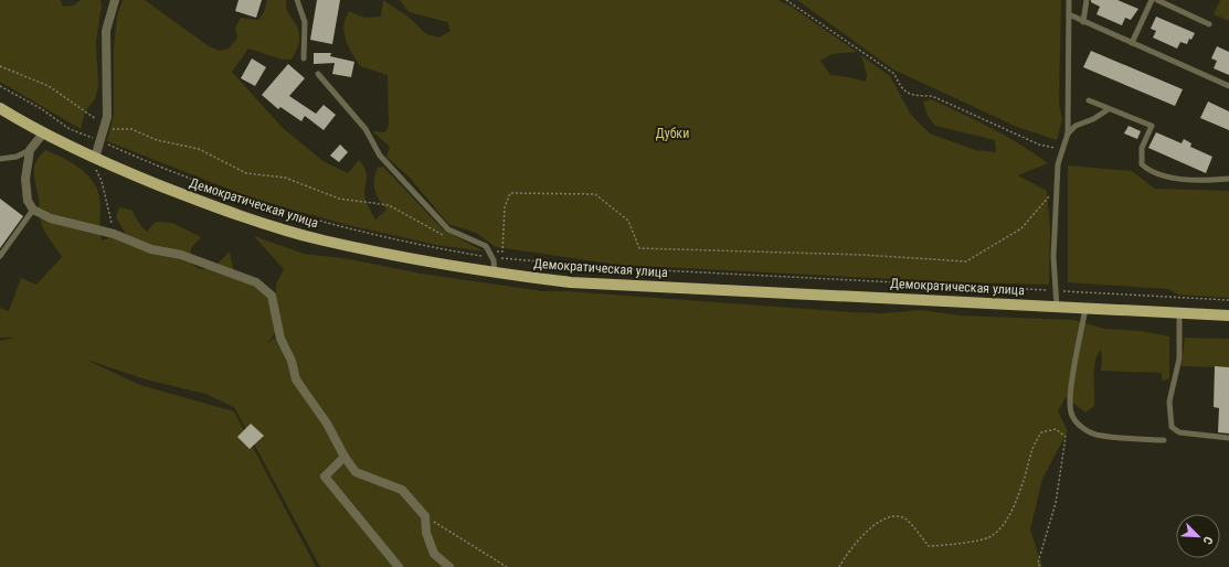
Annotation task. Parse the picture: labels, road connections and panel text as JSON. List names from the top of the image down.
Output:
{
  "streets": {
    "main road": ["Демократическая улица"]
  },
  "parks": ["Дубки"],
  "north": "bottom right"
}
